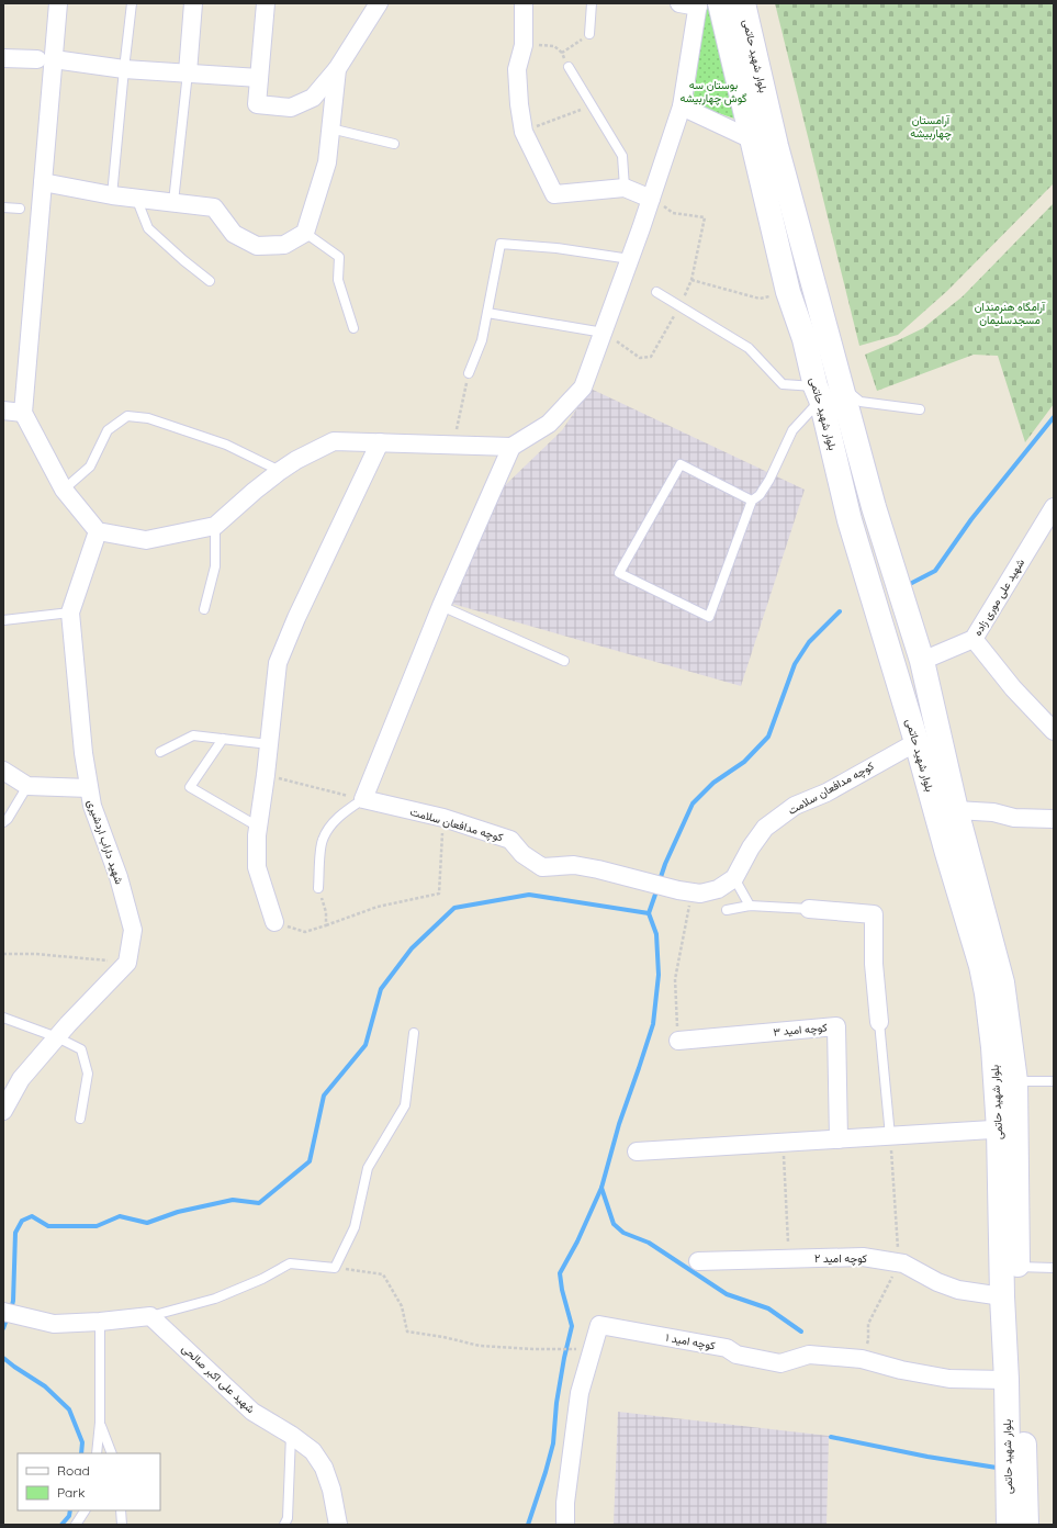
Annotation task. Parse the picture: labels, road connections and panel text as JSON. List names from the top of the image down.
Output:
{
  "streets": {
    "main road": ["بلوار شهید حاتمی"],
    "street": [
      "شهید علی موری زاده",
      "کوچه مدافعان سلامت",
      "شهید داراب اردشیری",
      "کوچه امید ۳",
      "کوچه امید ۲",
      "کوچه امید ۱",
      "شهید علی اکبر صالحی"
    ]
  },
  "crossings": [
    ["بلوار شهید حاتمی", "شهید علی موری زاده"],
    ["بلوار شهید حاتمی", "کوچه مدافعان سلامت"],
    ["بلوار شهید حاتمی", "کوچه امید ۲"],
    ["بلوار شهید حاتمی", "کوچه امید ۱"]
  ],
  "parks": ["بوستان سه گوش چهاربیشه", "آرامستان چهاربیشه", "آرامگاه هنرمندان مسجدسلیمان"],
  "legend": ["Road", "Park"]
}
